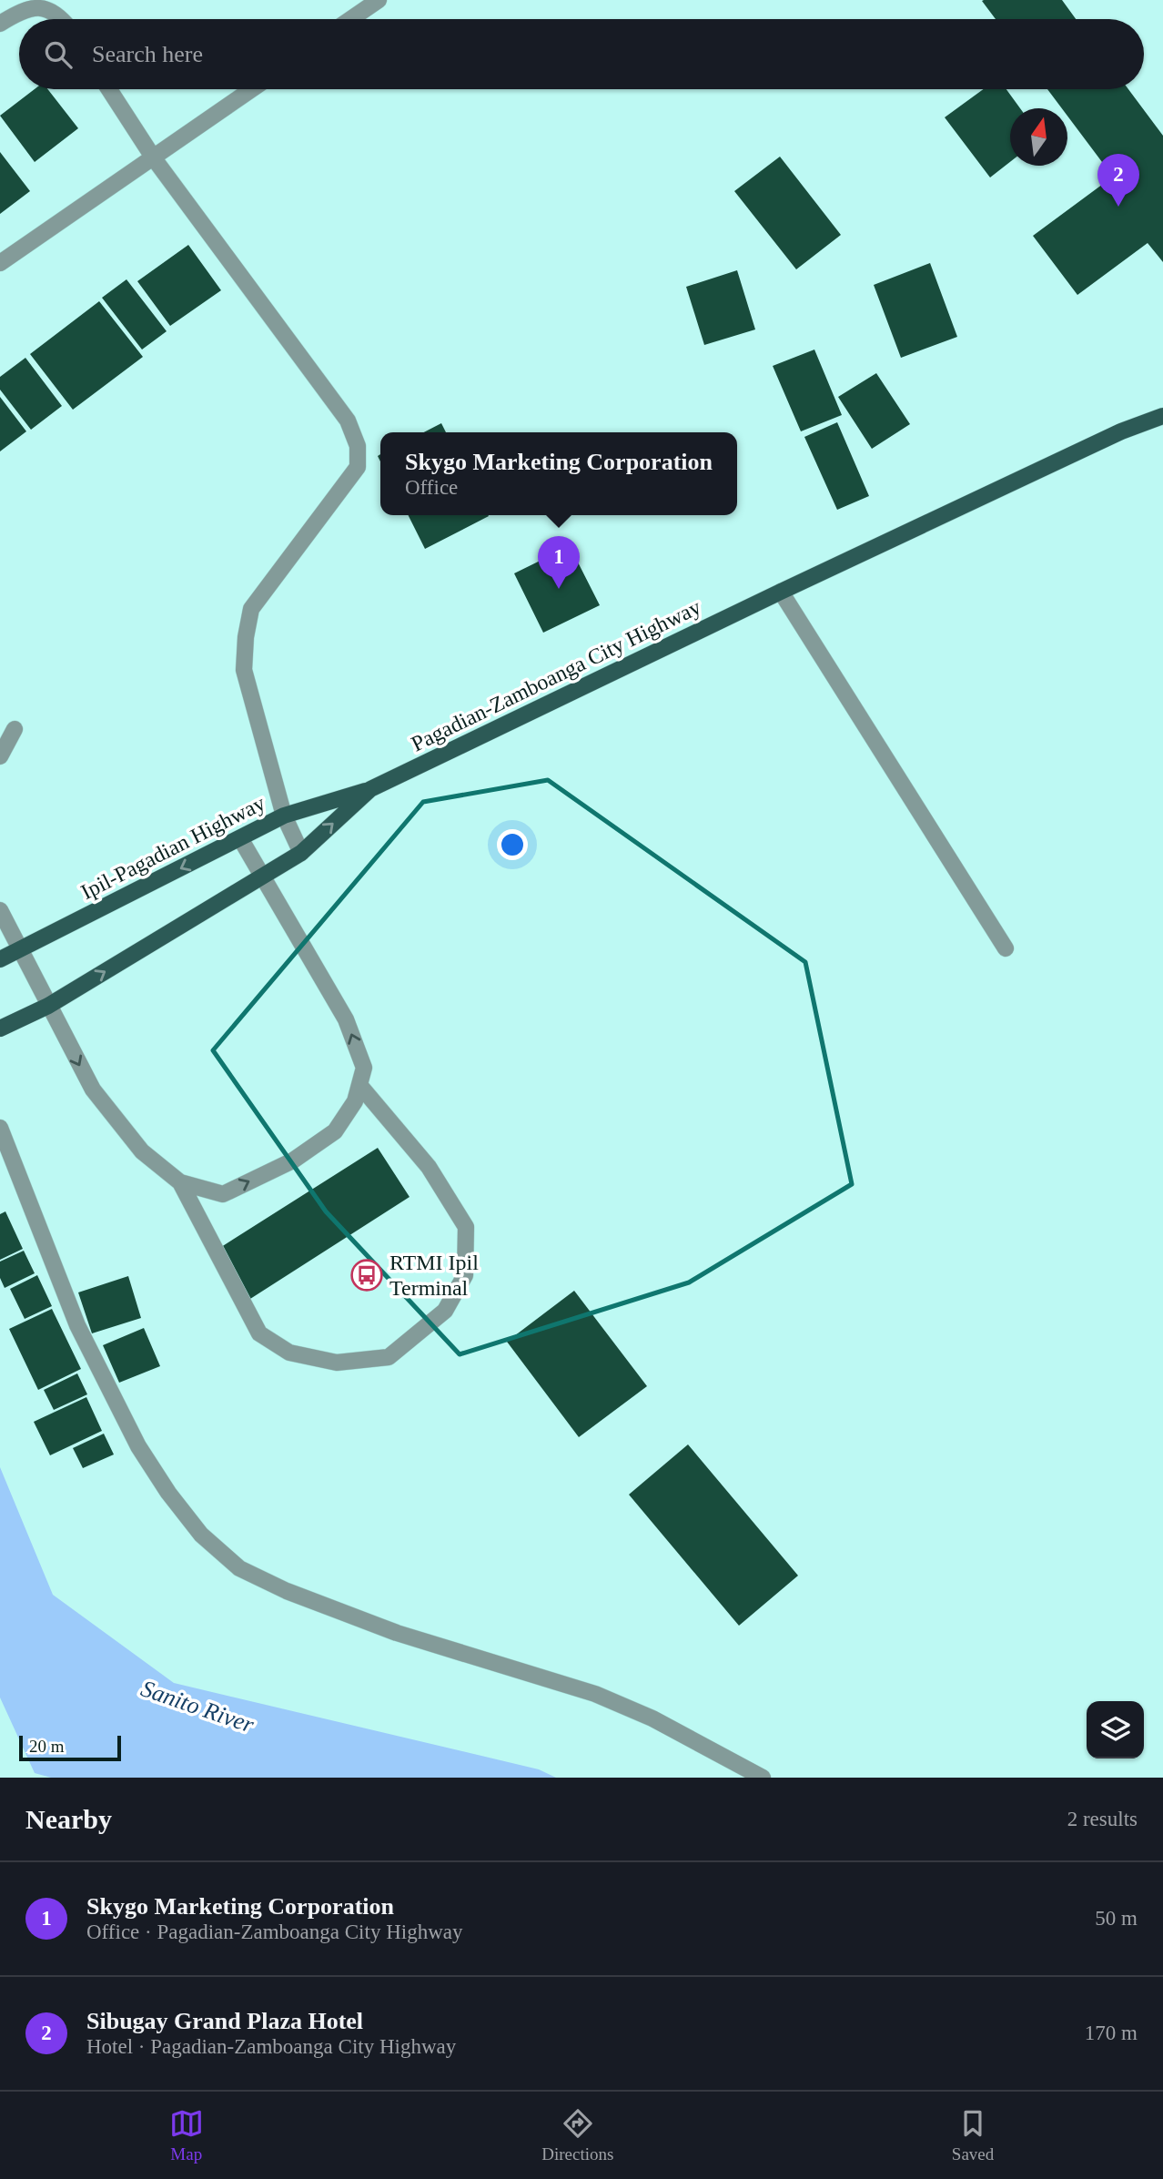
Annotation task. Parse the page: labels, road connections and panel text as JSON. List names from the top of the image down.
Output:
{
  "streets": {
    "main road": ["Pagadian-Zamboanga City Highway", "Ipil-Pagadian Highway"]
  },
  "crossings": [
    ["Pagadian-Zamboanga City Highway", "Ipil-Pagadian Highway"]
  ],
  "one_way": ["Ipil-Pagadian Highway"],
  "water": ["Sanito River"],
  "places": {
    "bus stop": ["RTMI Ipil Terminal"]
  },
  "scale_bar": "20 m",
  "north": "top",
  "page": {
    "search": "Search here",
    "pins": ["2", "1"],
    "popup": ["Skygo Marketing Corporation", "Office"],
    "scale": "20 m",
    "heading": ["Nearby", "2 results"],
    "list": [
      {
        "mark": "1",
        "name": "Skygo Marketing Corporation",
        "note": "Office · Pagadian-Zamboanga City Highway",
        "value": "50 m"
      },
      {
        "mark": "2",
        "name": "Sibugay Grand Plaza Hotel",
        "note": "Hotel · Pagadian-Zamboanga City Highway",
        "value": "170 m"
      }
    ],
    "nav": ["Map", "Directions", "Saved"]
  }
}
